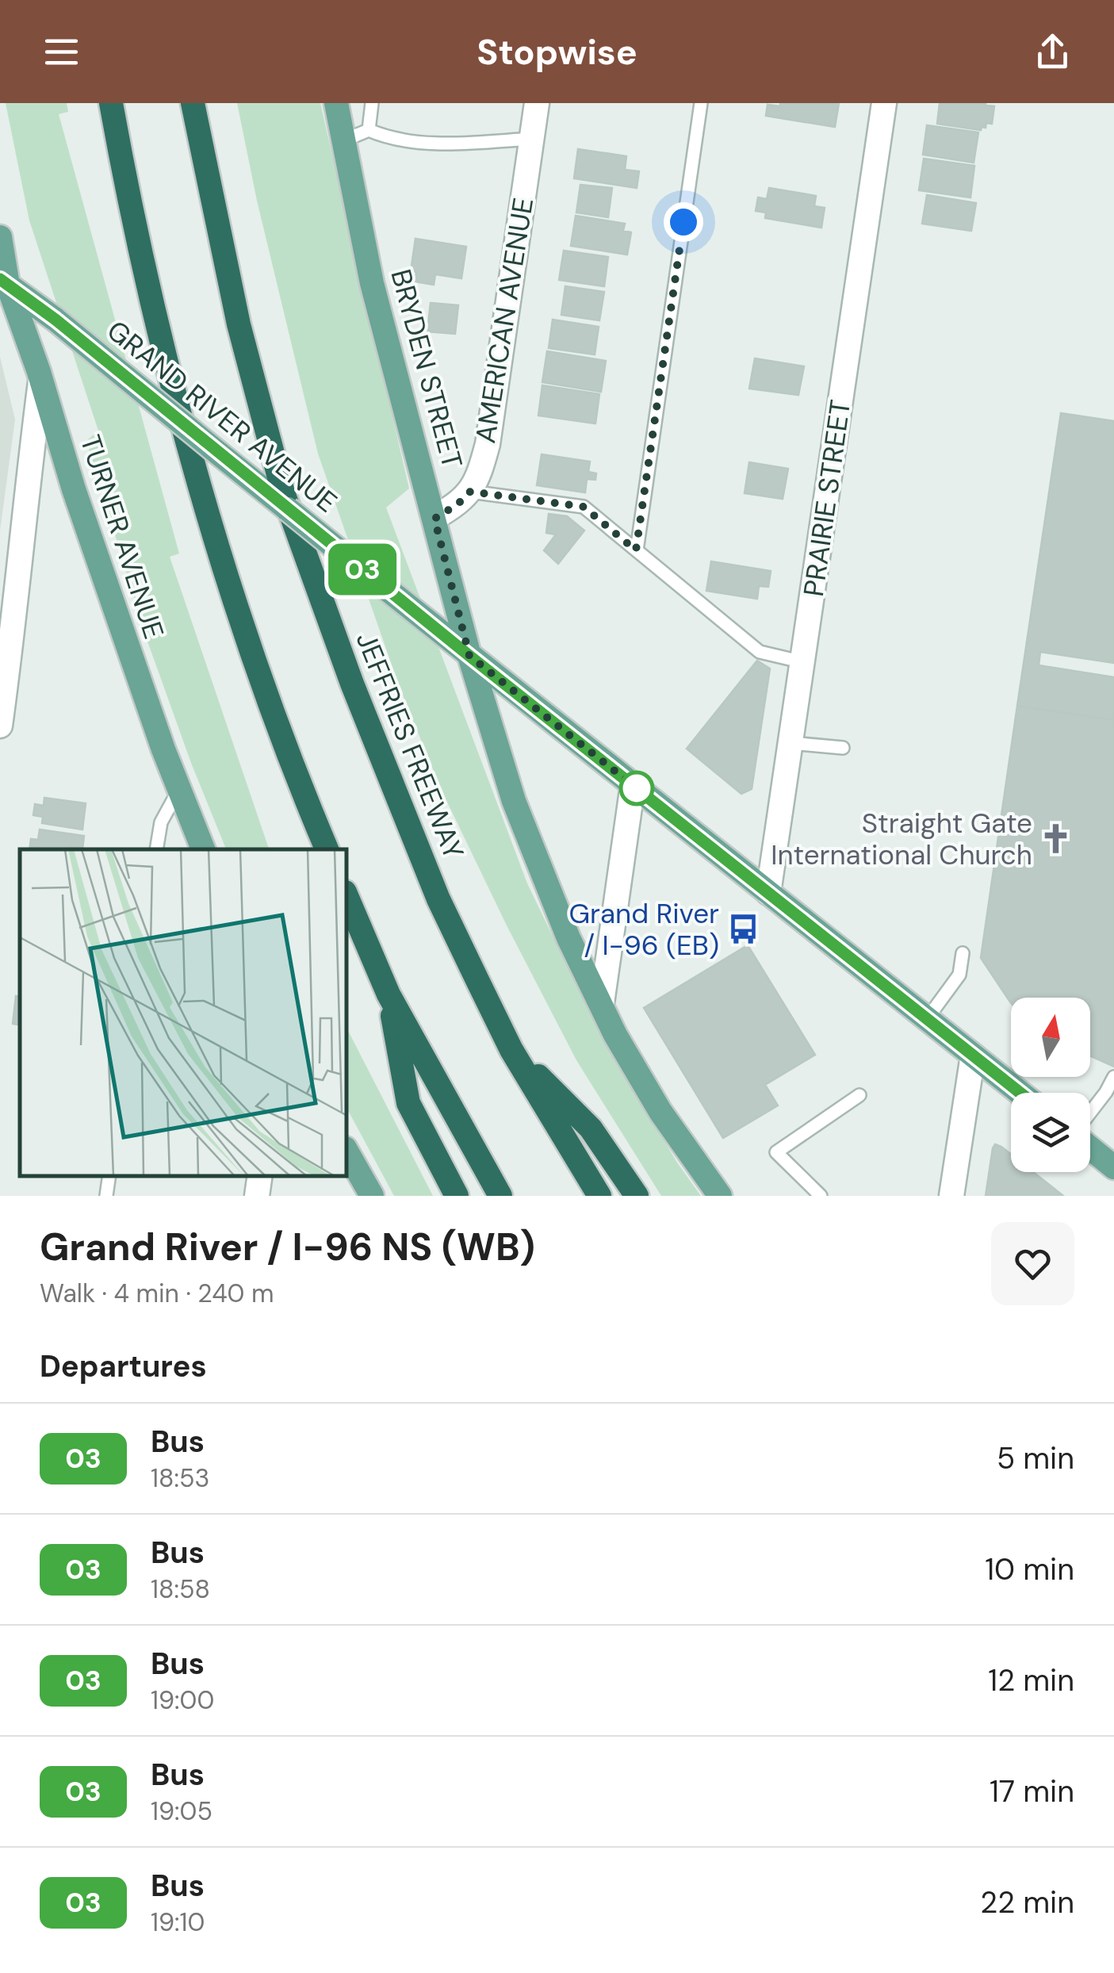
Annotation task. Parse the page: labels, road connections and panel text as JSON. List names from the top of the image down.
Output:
{
  "streets": {
    "highway": ["JEFFRIES FREEWAY"],
    "main road": ["BRYDEN STREET", "GRAND RIVER AVENUE", "TURNER AVENUE"],
    "street": ["AMERICAN AVENUE", "PRAIRIE STREET"]
  },
  "crossings": [
    ["BRYDEN STREET", "GRAND RIVER AVENUE"],
    ["GRAND RIVER AVENUE", "PRAIRIE STREET"],
    ["GRAND RIVER AVENUE", "TURNER AVENUE"]
  ],
  "places": {
    "church": ["Straight Gate International Church"],
    "bus stop": ["Grand River / I-96 (EB)"]
  },
  "lines": ["bus line 03"],
  "north": "top",
  "page": {
    "header": "Stopwise",
    "on_map": "03",
    "heading": [
      ["Grand River / I-96 NS (WB)", "Walk · 4 min · 240 m"],
      "Departures"
    ],
    "list": [
      {
        "mark": "03",
        "name": "Bus",
        "note": "18:53",
        "value": "5 min"
      },
      {
        "mark": "03",
        "name": "Bus",
        "note": "18:58",
        "value": "10 min"
      },
      {
        "mark": "03",
        "name": "Bus",
        "note": "19:00",
        "value": "12 min"
      },
      {
        "mark": "03",
        "name": "Bus",
        "note": "19:05",
        "value": "17 min"
      },
      {
        "mark": "03",
        "name": "Bus",
        "note": "19:10",
        "value": "22 min"
      }
    ]
  }
}
